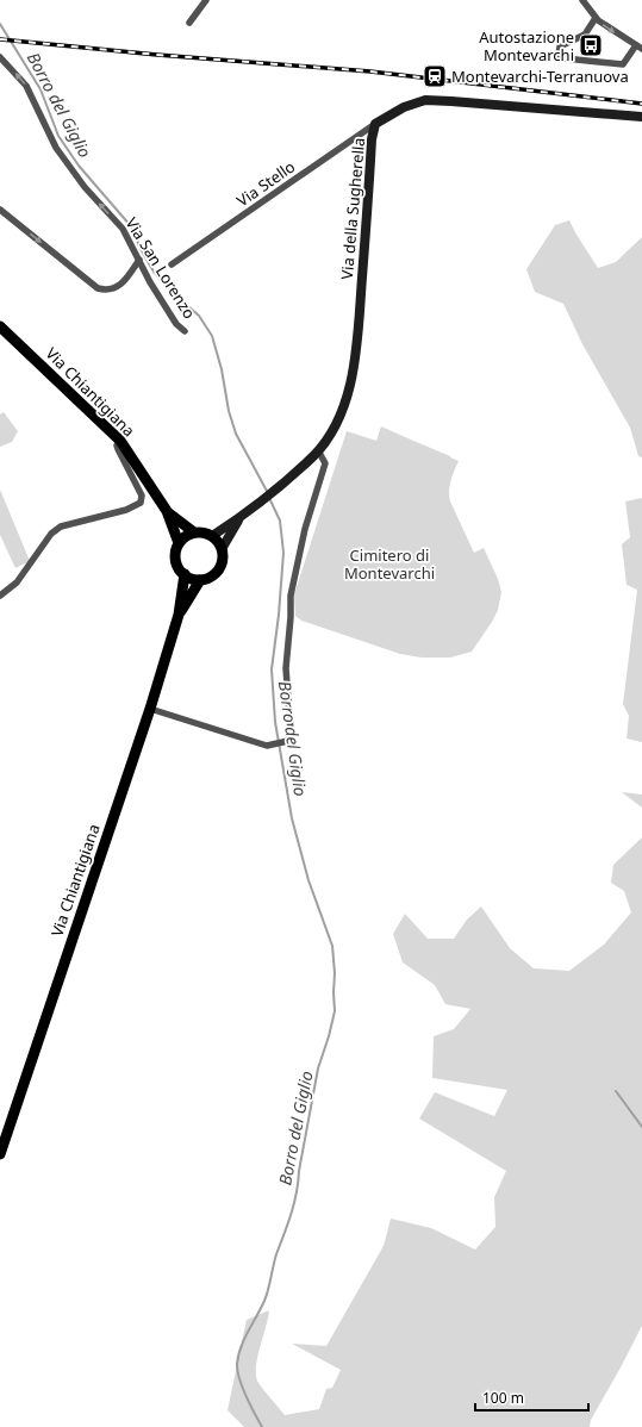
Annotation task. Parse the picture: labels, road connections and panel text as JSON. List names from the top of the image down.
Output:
{
  "streets": {
    "main road": ["Via Chiantigiana"],
    "street": ["Via Stello", "Via della Sugherella", "Via San Lorenzo"]
  },
  "crossings": [
    ["Via Stello", "Via della Sugherella"],
    ["Via della Sugherella", "Via Chiantigiana"]
  ],
  "one_way": ["Via San Lorenzo"],
  "water": ["Borro del Giglio"],
  "parks": ["Cimitero di Montevarchi"],
  "places": {
    "bus stop": ["Autostazione Montevarchi"],
    "station": ["Montevarchi-Terranuova"]
  },
  "scale_bar": "100 m"
}
